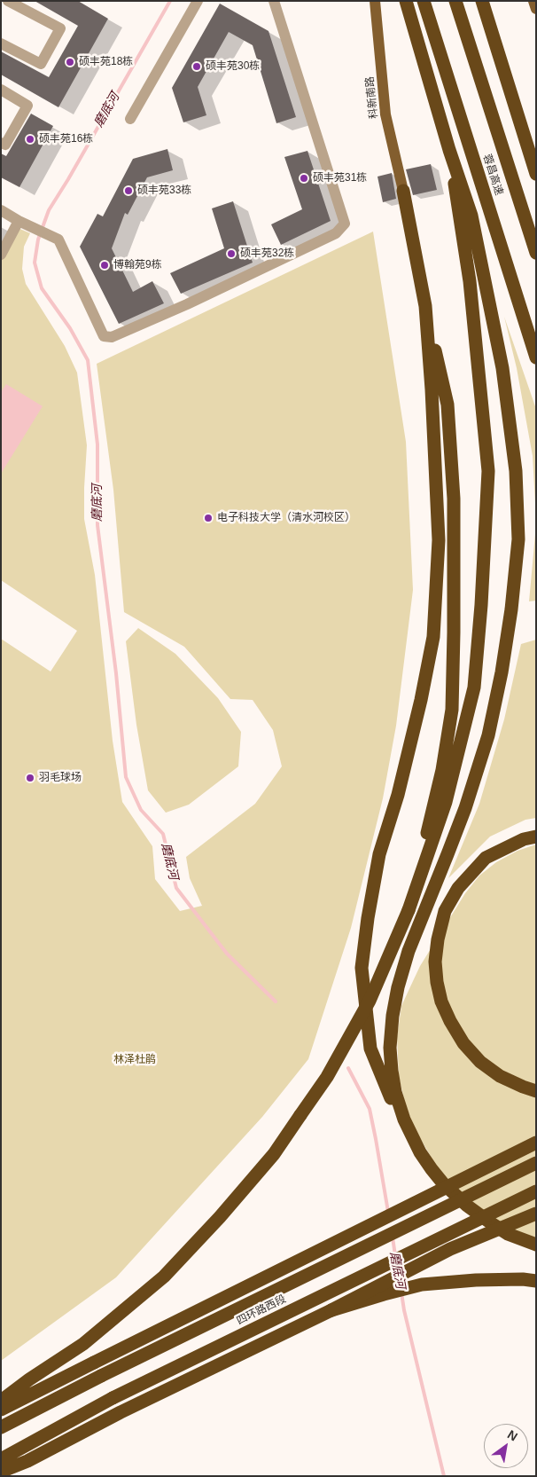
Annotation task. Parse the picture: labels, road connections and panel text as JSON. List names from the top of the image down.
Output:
{
  "streets": {
    "highway": ["蓉昌高速", "四环路西段"],
    "main road": ["科新南路"]
  },
  "water": ["磨底河"],
  "parks": ["林泽杜鹃"],
  "places": [
    "硕丰苑18栋",
    "硕丰苑30栋",
    "硕丰苑16栋",
    "硕丰苑31栋",
    "硕丰苑33栋",
    "硕丰苑32栋",
    "博翰苑9栋",
    "电子科技大学（清水河校区）",
    "羽毛球场"
  ],
  "north": "top right"
}
